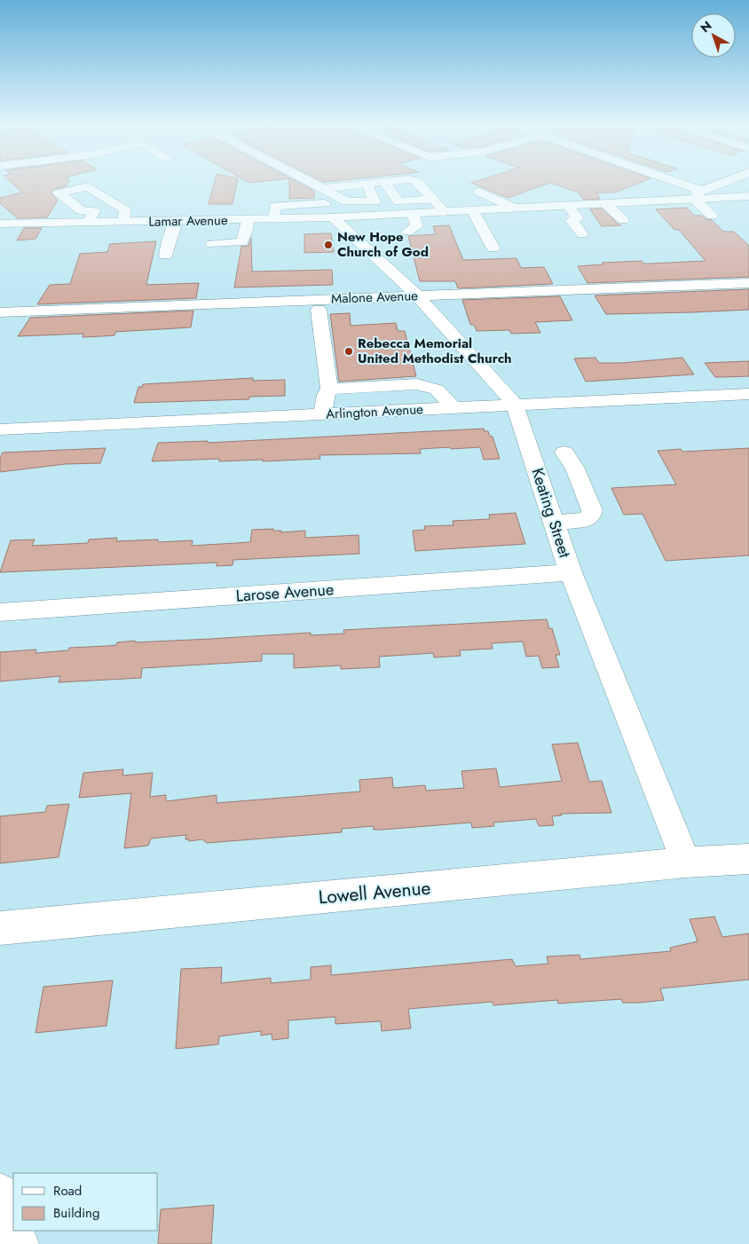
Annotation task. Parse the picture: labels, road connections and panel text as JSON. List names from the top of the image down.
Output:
{
  "streets": {
    "street": [
      "Lamar Avenue",
      "Malone Avenue",
      "Arlington Avenue",
      "Keating Street",
      "Larose Avenue",
      "Lowell Avenue"
    ]
  },
  "crossings": [
    ["Lamar Avenue", "Keating Street"],
    ["Malone Avenue", "Keating Street"],
    ["Arlington Avenue", "Keating Street"],
    ["Keating Street", "Larose Avenue"],
    ["Keating Street", "Lowell Avenue"]
  ],
  "places": ["New Hope Church of God", "Rebecca Memorial United Methodist Church"],
  "legend": ["Road", "Building"],
  "north": "top left"
}
